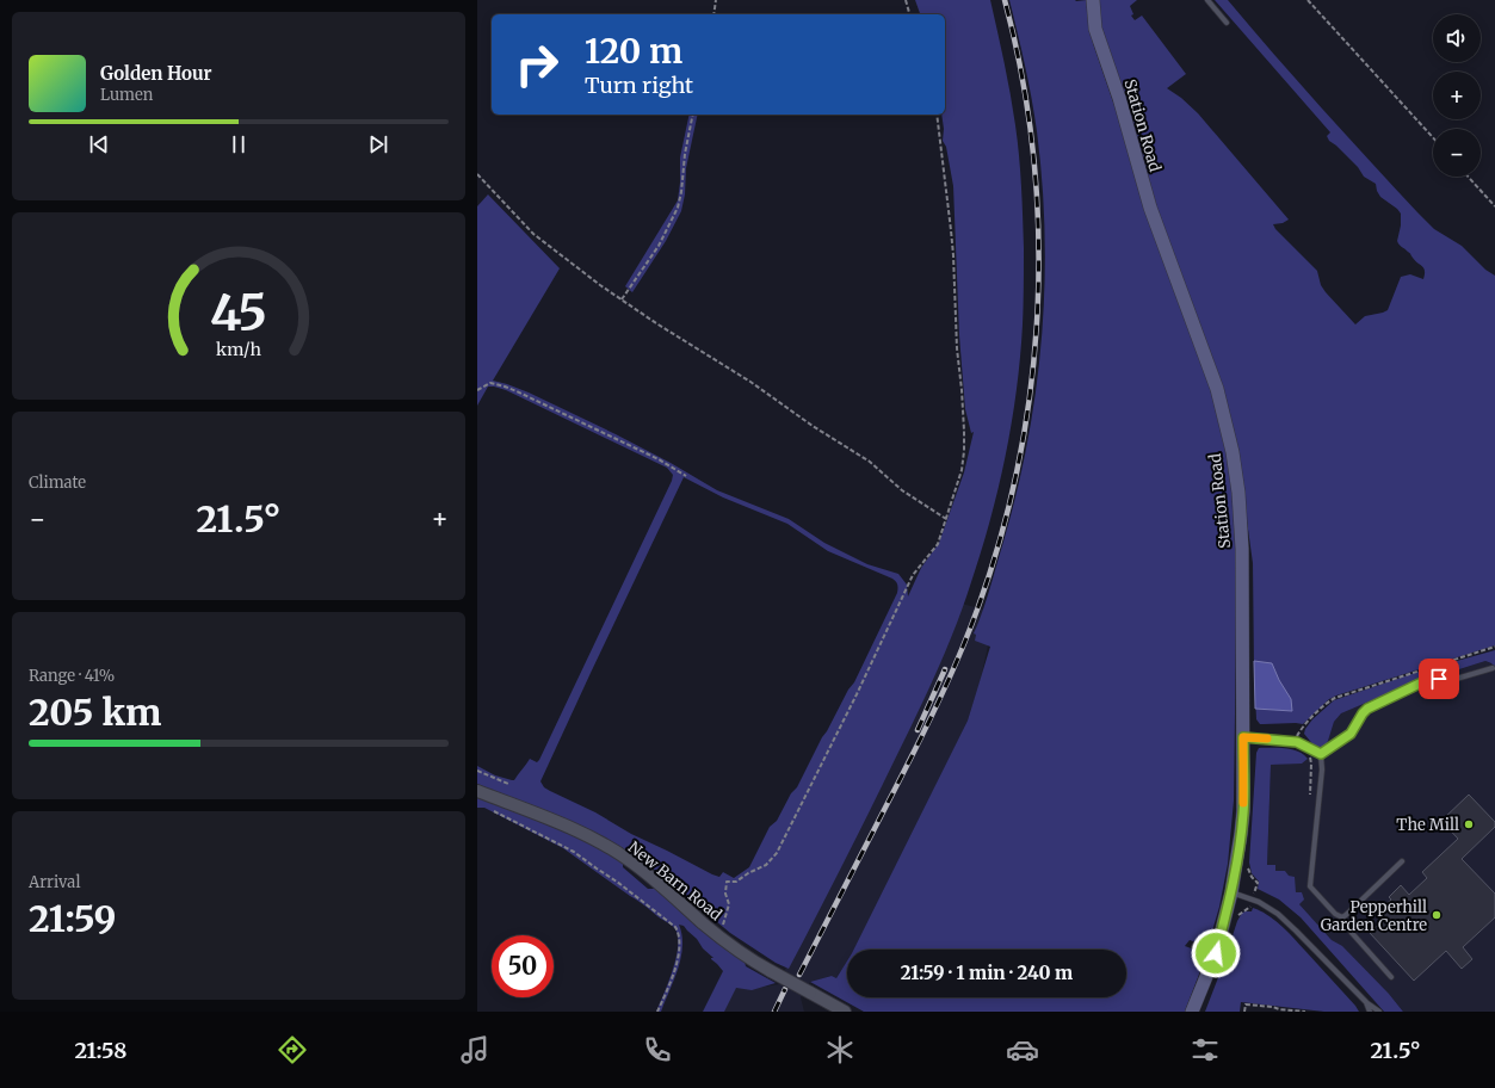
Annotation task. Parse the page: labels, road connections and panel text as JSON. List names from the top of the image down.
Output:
{
  "streets": {
    "main road": ["Station Road"],
    "street": ["New Barn Road"]
  },
  "places": ["The Mill", "Pepperhill Garden Centre"],
  "page": {
    "map_buttons": ["+", "−"],
    "turn": ["120 m", "Turn right"],
    "song": ["Golden Hour", "Lumen"],
    "tile": [
      "Climate",
      ["Range · 41%", "205 km"],
      ["Arrival", "21:59"]
    ],
    "heat": ["−", "21.5°", "+"],
    "limit": "50",
    "trip": "21:59 · 1 min · 240 m",
    "tabs": ["21:58", "21.5°"],
    "gauge": ["45", "km/h"]
  }
}
